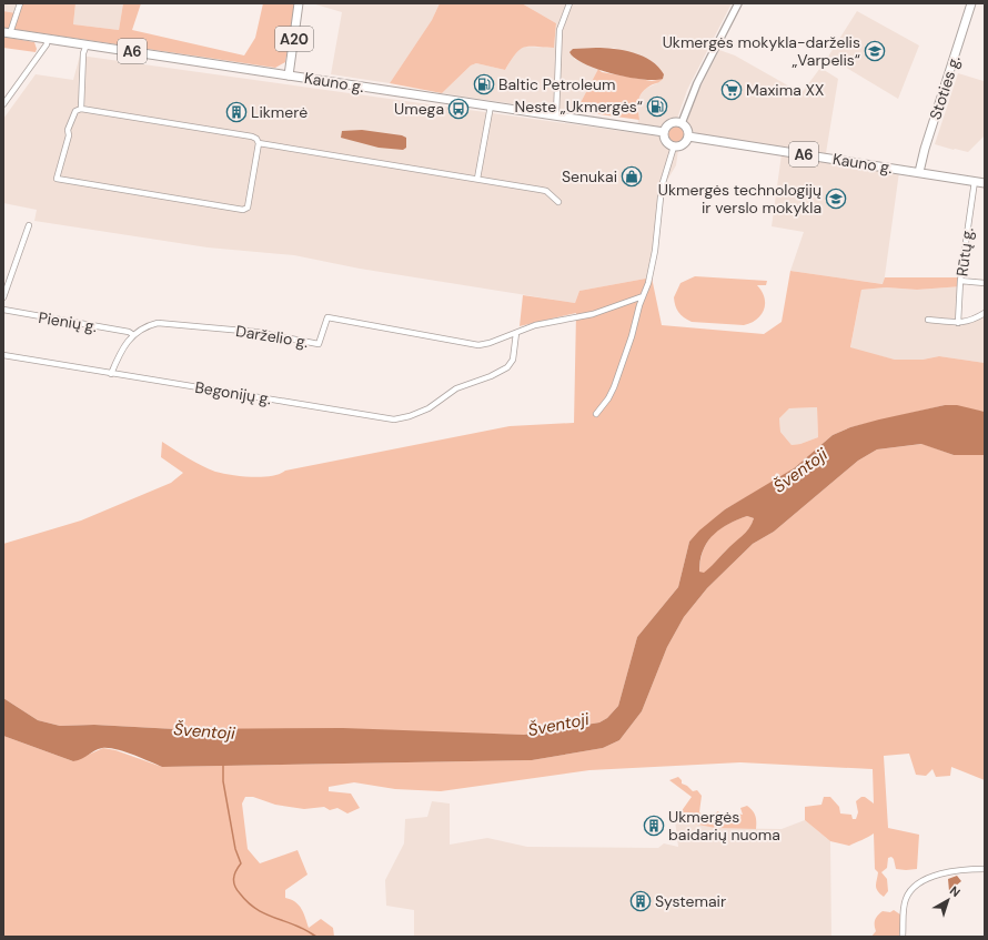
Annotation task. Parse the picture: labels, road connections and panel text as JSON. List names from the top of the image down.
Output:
{
  "streets": {
    "main road": [
      "A20",
      "A6",
      "Kauno g.",
      "Stoties g."
    ],
    "street": [
      "Rūtų g.",
      "Pienių g.",
      "Darželio g.",
      "Begonijų g."
    ]
  },
  "crossings": [
    ["A20", "Kauno g."],
    ["Kauno g.", "Stoties g."],
    ["Kauno g.", "Rūtų g."],
    ["Pienių g.", "Darželio g."],
    ["Darželio g.", "Begonijų g."]
  ],
  "water": ["Šventoji"],
  "places": {
    "school or university": ["Ukmergės mokykla-darželis „Varpelis“", "Ukmergės technologijų ir verslo mokykla"],
    "fuel station": ["Baltic Petroleum", "Neste „Ukmergės“"],
    "supermarket": ["Maxima XX"],
    "bus stop": ["Umega"],
    "building": ["Likmerė", "Ukmergės baidarių nuoma", "Systemair"],
    "shop": ["Senukai"]
  },
  "north": "top right"
}
